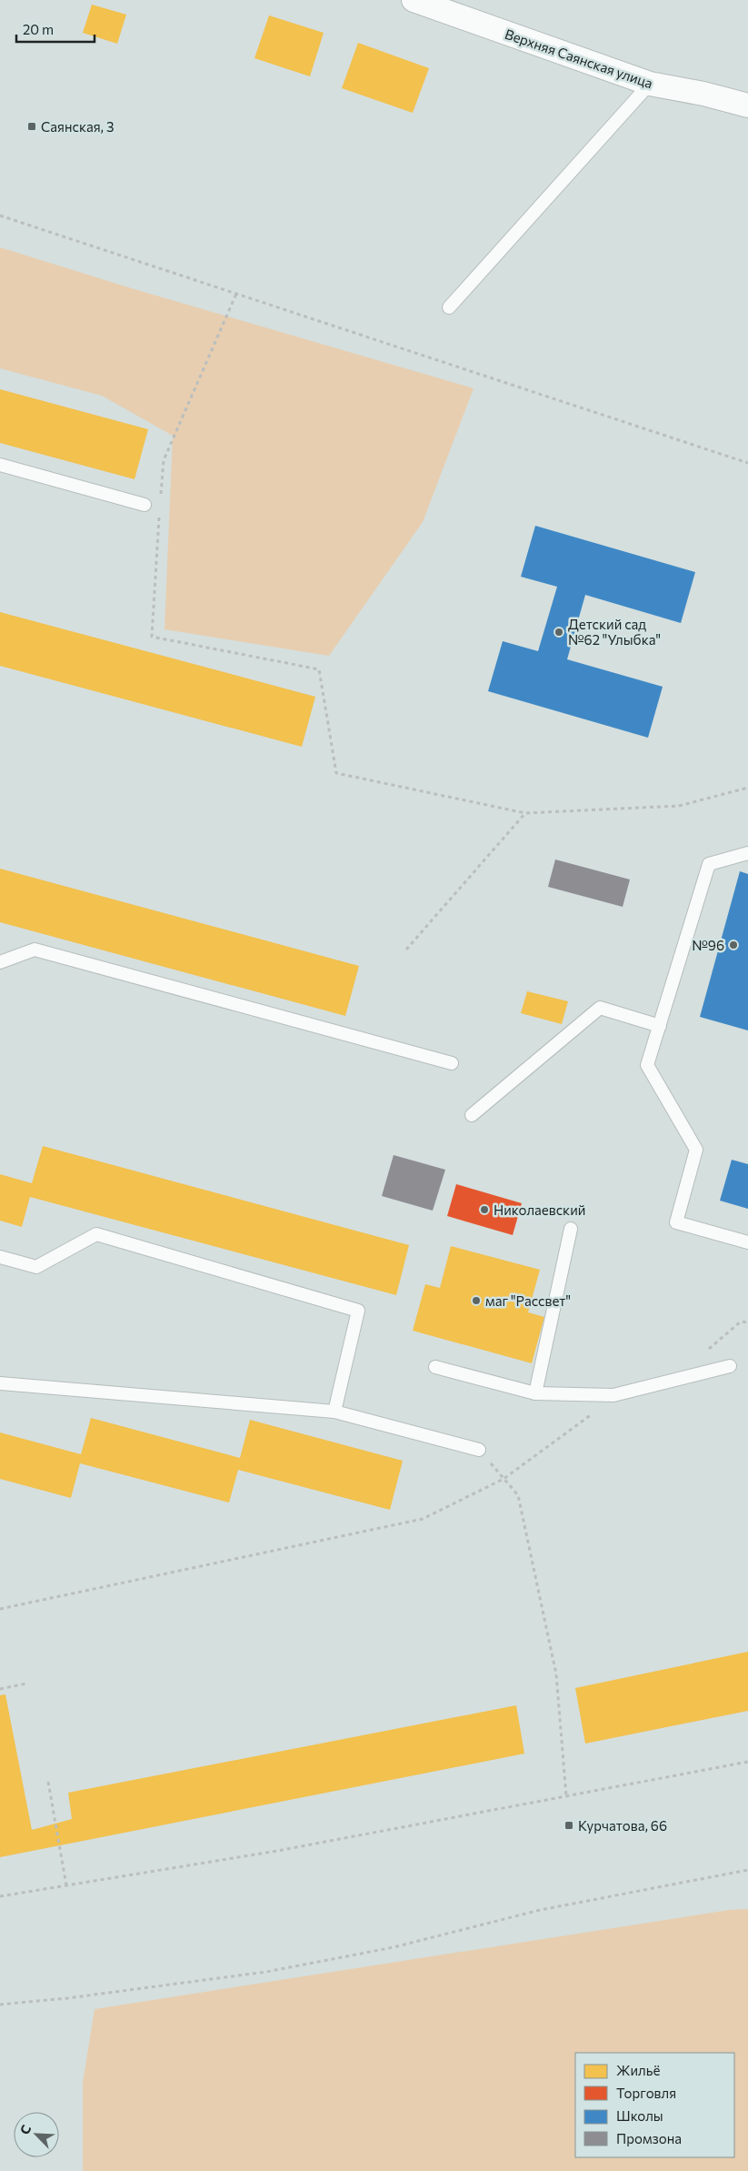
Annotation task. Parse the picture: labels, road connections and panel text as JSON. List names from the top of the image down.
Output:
{
  "streets": {
    "street": ["Верхняя Саянская улица"]
  },
  "places": {
    "transit": ["Саянская, 3", "Курчатова, 66"],
    "other": [
      "Детский сад №62 \"Улыбка\"",
      "№96",
      "Николаевский",
      "маг \"Рассвет\""
    ]
  },
  "legend": [
    "Жильё",
    "Торговля",
    "Школы",
    "Промзона"
  ],
  "scale_bar": "20 m",
  "north": "top left"
}
